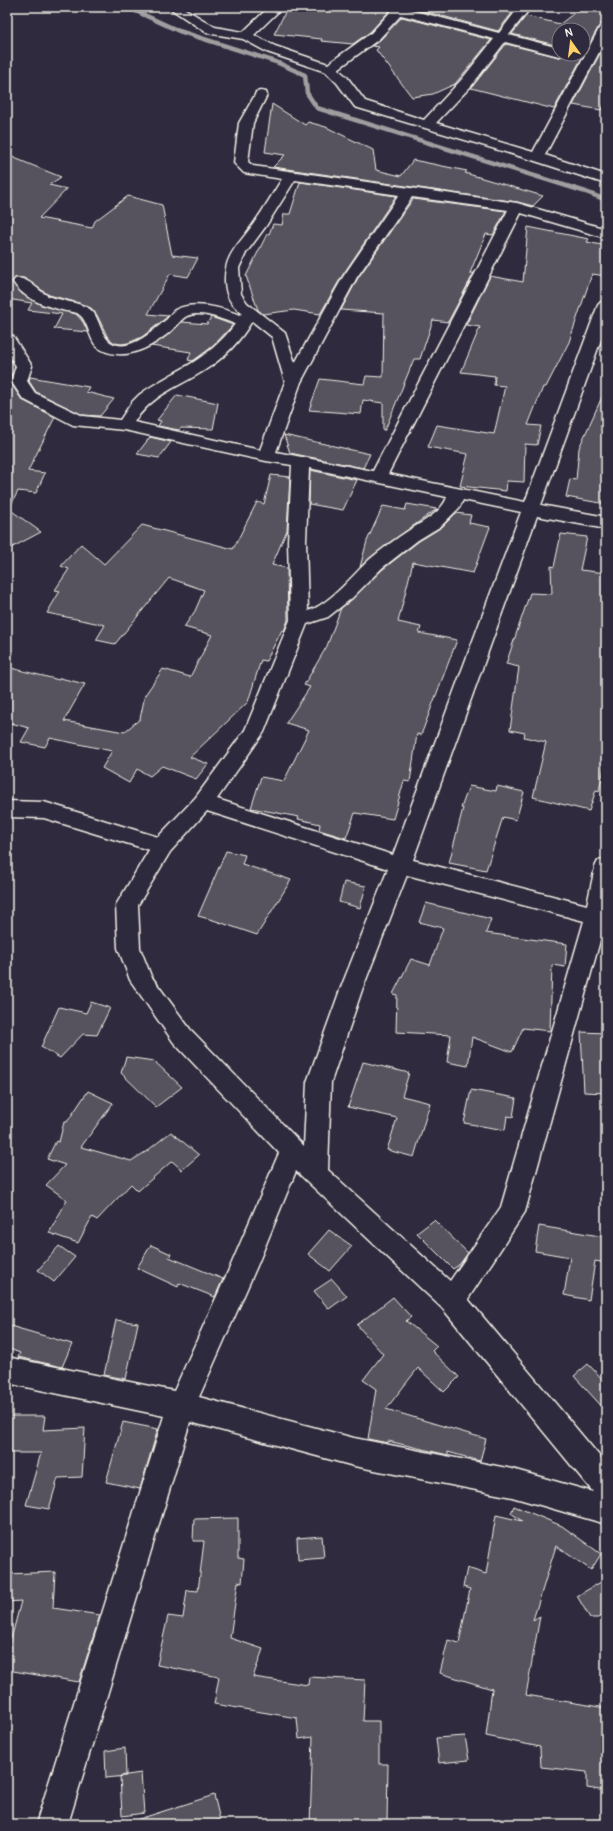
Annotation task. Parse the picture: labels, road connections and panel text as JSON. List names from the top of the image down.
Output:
{
  "north": "top"
}
